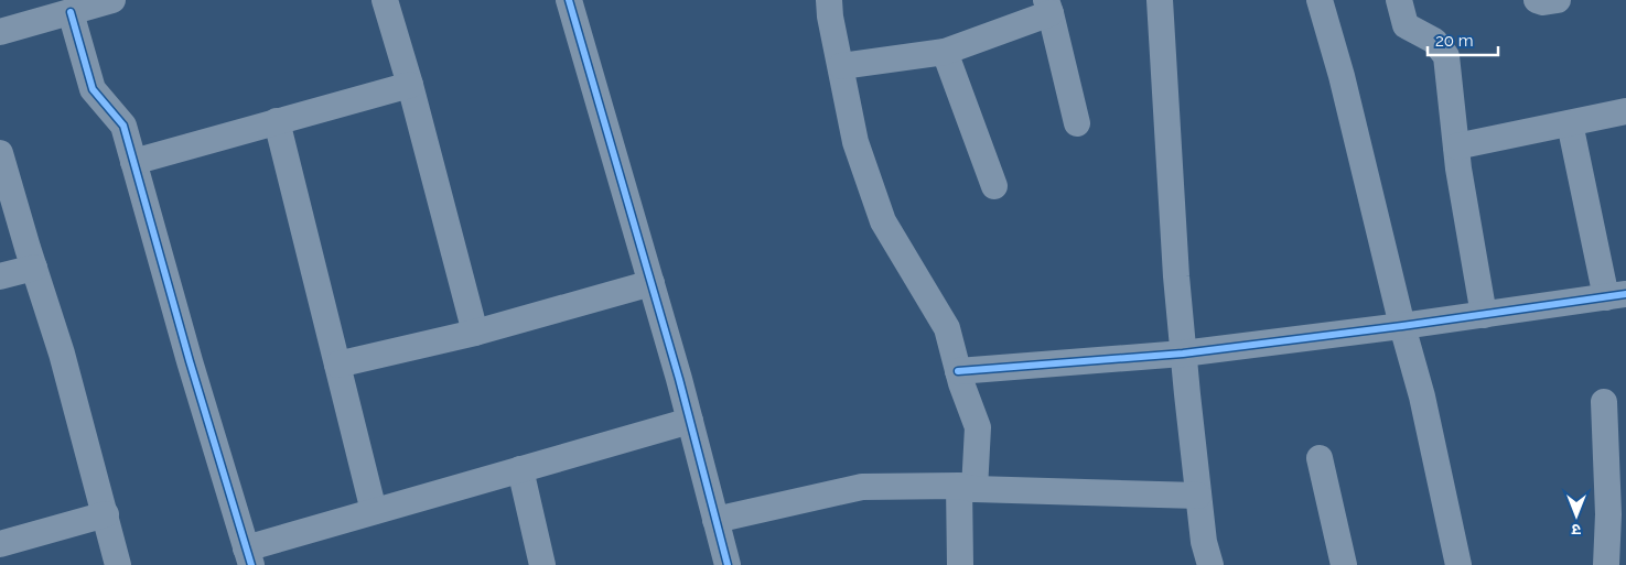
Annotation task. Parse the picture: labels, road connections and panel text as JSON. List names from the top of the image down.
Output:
{
  "scale_bar": "20 m",
  "north": "bottom"
}
